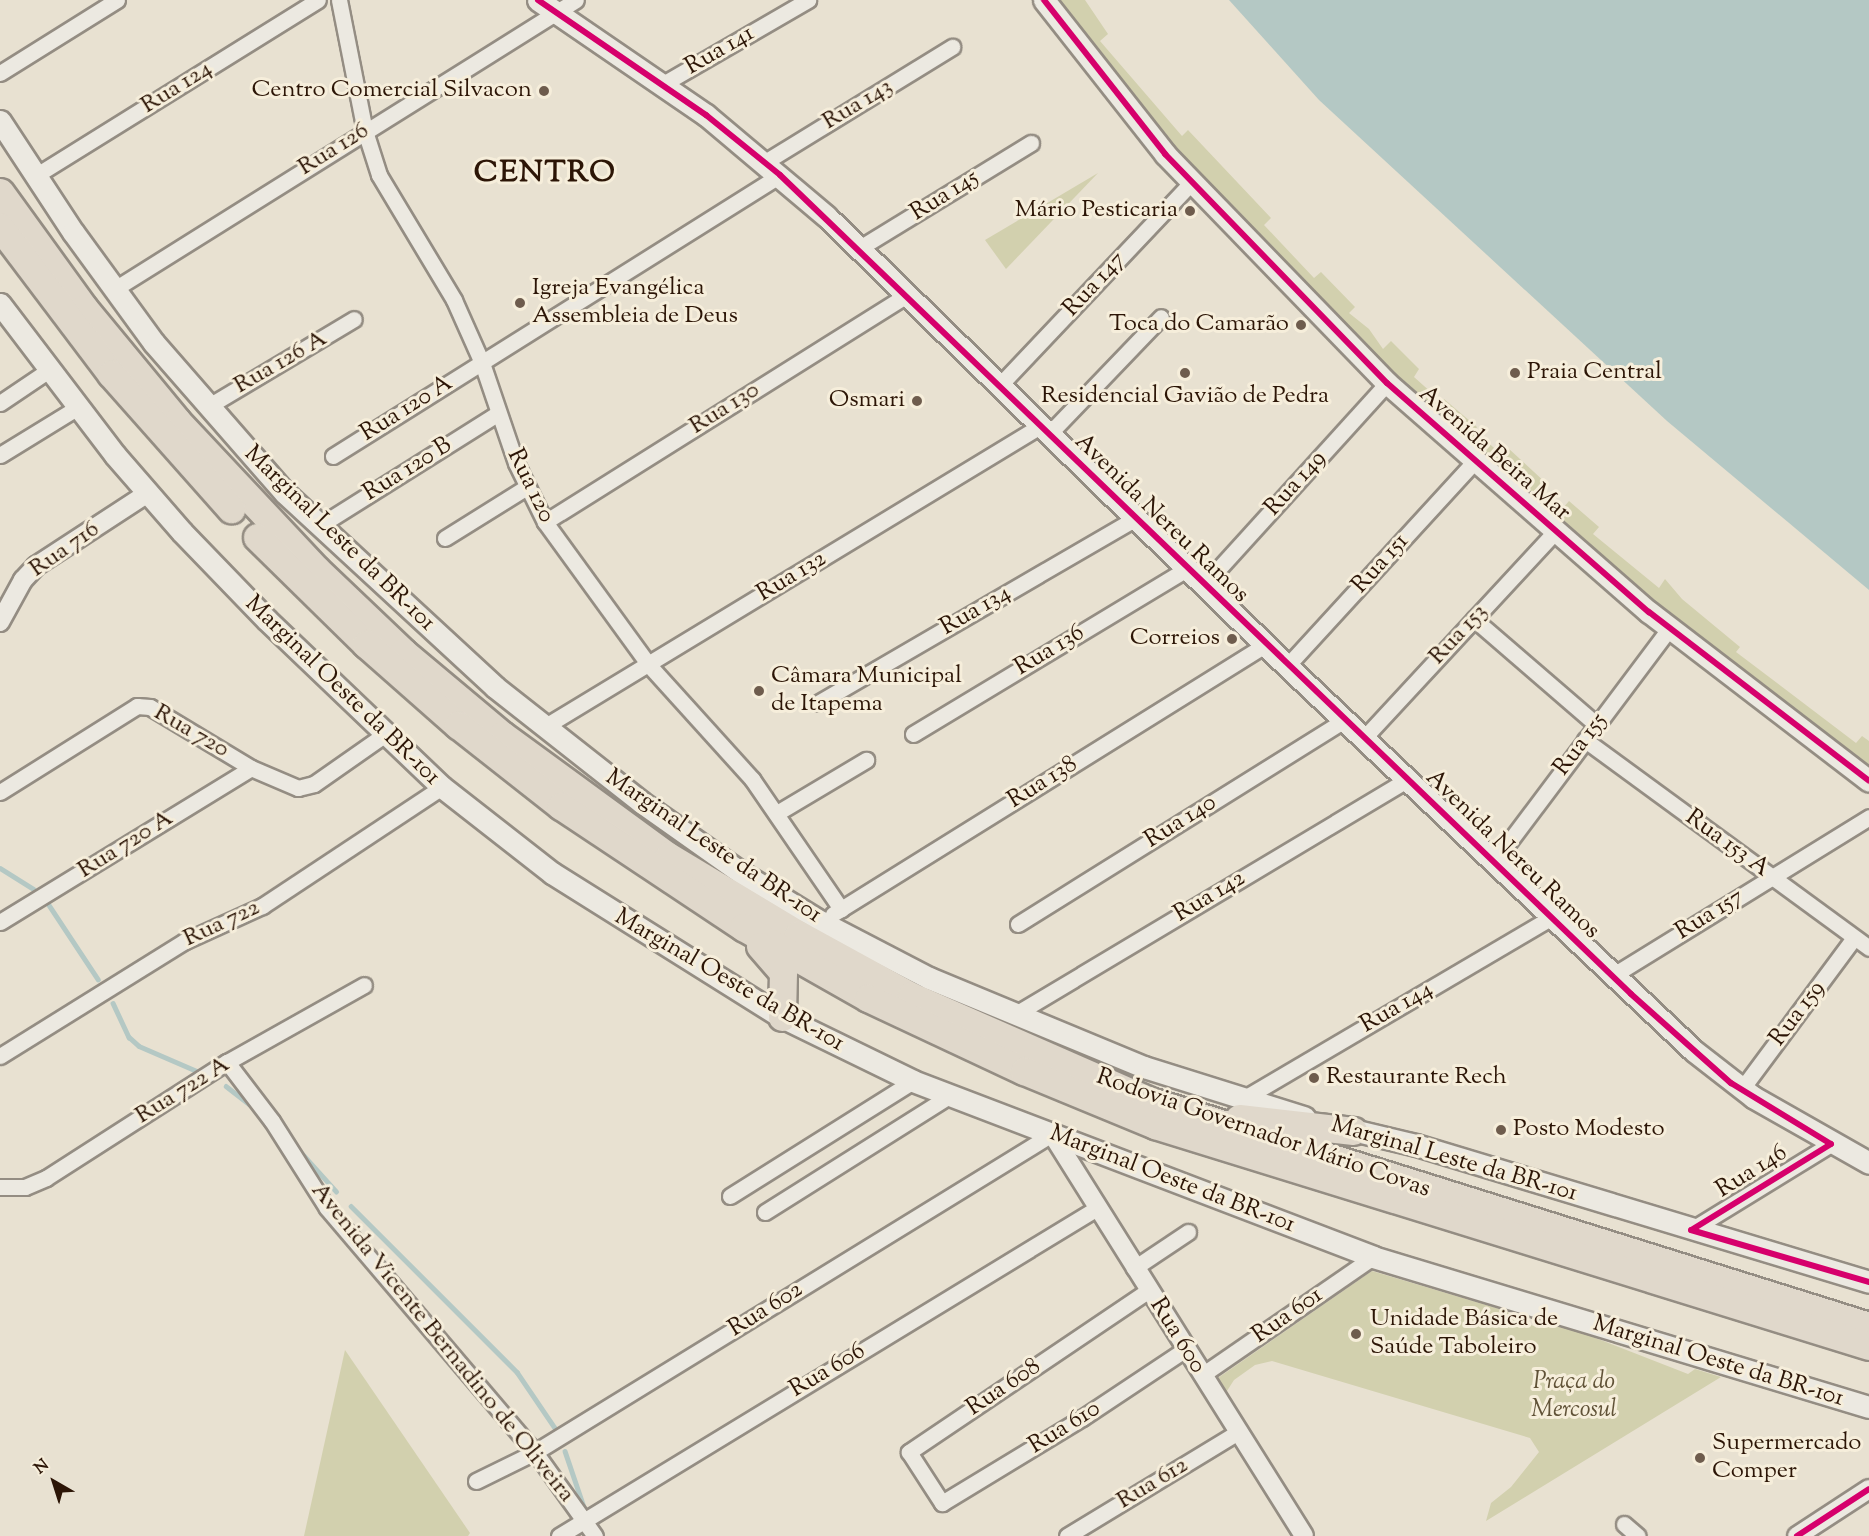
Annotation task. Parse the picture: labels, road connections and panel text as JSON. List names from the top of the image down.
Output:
{
  "streets": {
    "highway": ["Rodovia Governador Mário Covas"],
    "main road": [
      "Avenida Beira Mar",
      "Avenida Nereu Ramos",
      "Marginal Leste da BR-101",
      "Marginal Oeste da BR-101"
    ],
    "street": [
      "Rua 141",
      "Rua 124",
      "Rua 143",
      "Rua 126",
      "Rua 145",
      "Rua 147",
      "Rua 126 A",
      "Rua 120 A",
      "Rua 130",
      "Rua 120 B",
      "Rua 149",
      "Rua 120",
      "Rua 716",
      "Rua 151",
      "Rua 132",
      "Rua 134",
      "Rua 153",
      "Rua 136",
      "Rua 720",
      "Rua 155",
      "Rua 138",
      "Rua 140",
      "Rua 153 A",
      "Rua 720 A",
      "Rua 142",
      "Rua 157",
      "Rua 722",
      "Rua 144",
      "Rua 159",
      "Rua 722 A",
      "Rua 146",
      "Rua 602",
      "Rua 601",
      "Rua 600",
      "Avenida Vicente Bernadino de Oliveira",
      "Rua 606",
      "Rua 608",
      "Rua 610",
      "Rua 612"
    ]
  },
  "crossings": [
    ["Rua 141", "Avenida Nereu Ramos"],
    ["Rua 124", "Marginal Leste da BR-101"],
    ["Rua 143", "Rua 120 A"],
    ["Rua 143", "Rua 120"],
    ["Rua 143", "Avenida Nereu Ramos"],
    ["Rua 126", "Rua 120"],
    ["Rua 126", "Avenida Nereu Ramos"],
    ["Rua 126", "Marginal Leste da BR-101"],
    ["Rua 145", "Avenida Nereu Ramos"],
    ["Rua 147", "Avenida Beira Mar"],
    ["Rua 147", "Avenida Nereu Ramos"],
    ["Rua 126 A", "Marginal Leste da BR-101"],
    ["Rua 120 A", "Rua 120"],
    ["Rua 130", "Rua 120"],
    ["Rua 130", "Avenida Nereu Ramos"],
    ["Avenida Beira Mar", "Rua 149"],
    ["Avenida Beira Mar", "Rua 151"],
    ["Avenida Beira Mar", "Rua 153"],
    ["Avenida Beira Mar", "Rua 155"],
    ["Rua 120 B", "Rua 120"],
    ["Rua 120 B", "Marginal Leste da BR-101"],
    ["Rua 149", "Avenida Nereu Ramos"],
    ["Rua 120", "Rua 132"],
    ["Rua 120", "Rua 138"],
    ["Avenida Nereu Ramos", "Rua 151"],
    ["Avenida Nereu Ramos", "Rua 132"],
    ["Avenida Nereu Ramos", "Rua 134"],
    ["Avenida Nereu Ramos", "Rua 153"],
    ["Avenida Nereu Ramos", "Rua 136"],
    ["Avenida Nereu Ramos", "Rua 155"],
    ["Avenida Nereu Ramos", "Rua 138"],
    ["Avenida Nereu Ramos", "Rua 140"],
    ["Avenida Nereu Ramos", "Rua 142"],
    ["Avenida Nereu Ramos", "Rua 157"],
    ["Avenida Nereu Ramos", "Rua 144"],
    ["Avenida Nereu Ramos", "Rua 159"],
    ["Avenida Nereu Ramos", "Rua 146"],
    ["Marginal Leste da BR-101", "Rua 132"],
    ["Marginal Leste da BR-101", "Rua 138"],
    ["Marginal Leste da BR-101", "Rua 142"],
    ["Marginal Leste da BR-101", "Rua 144"],
    ["Marginal Leste da BR-101", "Rua 146"],
    ["Rua 716", "Marginal Oeste da BR-101"],
    ["Marginal Oeste da BR-101", "Rua 720"],
    ["Marginal Oeste da BR-101", "Rua 722"],
    ["Marginal Oeste da BR-101", "Rua 602"],
    ["Marginal Oeste da BR-101", "Rua 601"],
    ["Marginal Oeste da BR-101", "Rua 600"],
    ["Rua 720", "Rua 720 A"],
    ["Rua 155", "Rua 153 A"],
    ["Rua 153 A", "Rua 157"],
    ["Rua 153 A", "Rua 159"],
    ["Rua 722 A", "Avenida Vicente Bernadino de Oliveira"],
    ["Rua 602", "Rua 600"],
    ["Rua 602", "Avenida Vicente Bernadino de Oliveira"],
    ["Rua 601", "Rua 600"],
    ["Rua 600", "Rua 606"],
    ["Rua 600", "Rua 608"],
    ["Rua 600", "Rua 610"],
    ["Rua 600", "Rua 612"],
    ["Avenida Vicente Bernadino de Oliveira", "Rua 606"],
    ["Rua 608", "Rua 610"]
  ],
  "districts": ["CENTRO"],
  "parks": ["Praça do Mercosul"],
  "places": [
    "Centro Comercial Silvacon",
    "Mário Pesticaria",
    "Igreja Evangélica Assembleia de Deus",
    "Toca do Camarão",
    "Residencial Gavião de Pedra",
    "Praia Central",
    "Osmari",
    "Correios",
    "Câmara Municipal de Itapema",
    "Restaurante Rech",
    "Posto Modesto",
    "Unidade Básica de Saúde Taboleiro",
    "Supermercado Comper"
  ],
  "north": "top left"
}
